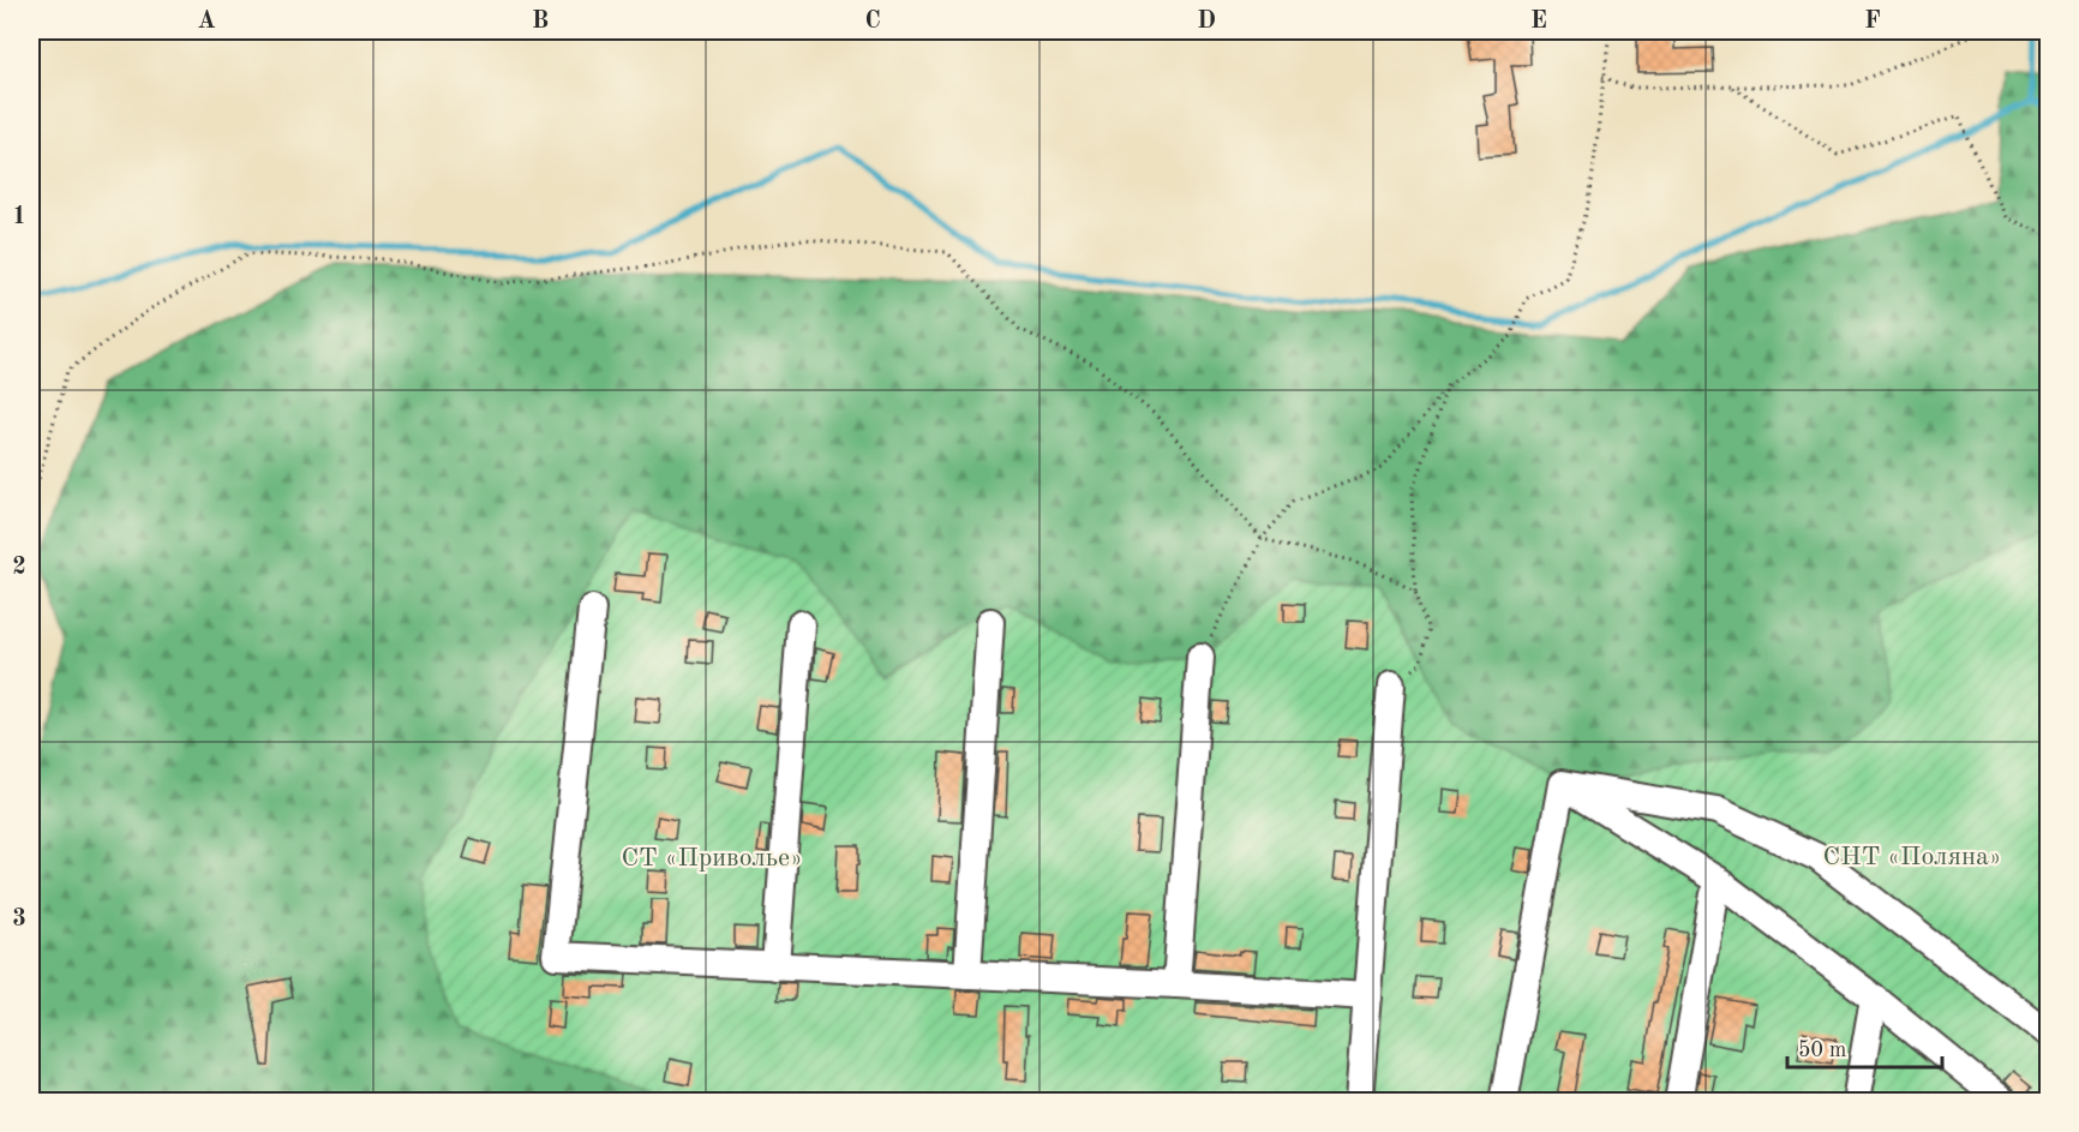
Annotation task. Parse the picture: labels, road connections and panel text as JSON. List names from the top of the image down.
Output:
{
  "parks": ["СНТ «Поляна»", "СТ «Приволье»"],
  "scale_bar": "50 m",
  "grid": {
    "columns": [
      "A",
      "B",
      "C",
      "D",
      "E",
      "F"
    ],
    "rows": ["1", "2", "3"]
  }
}
